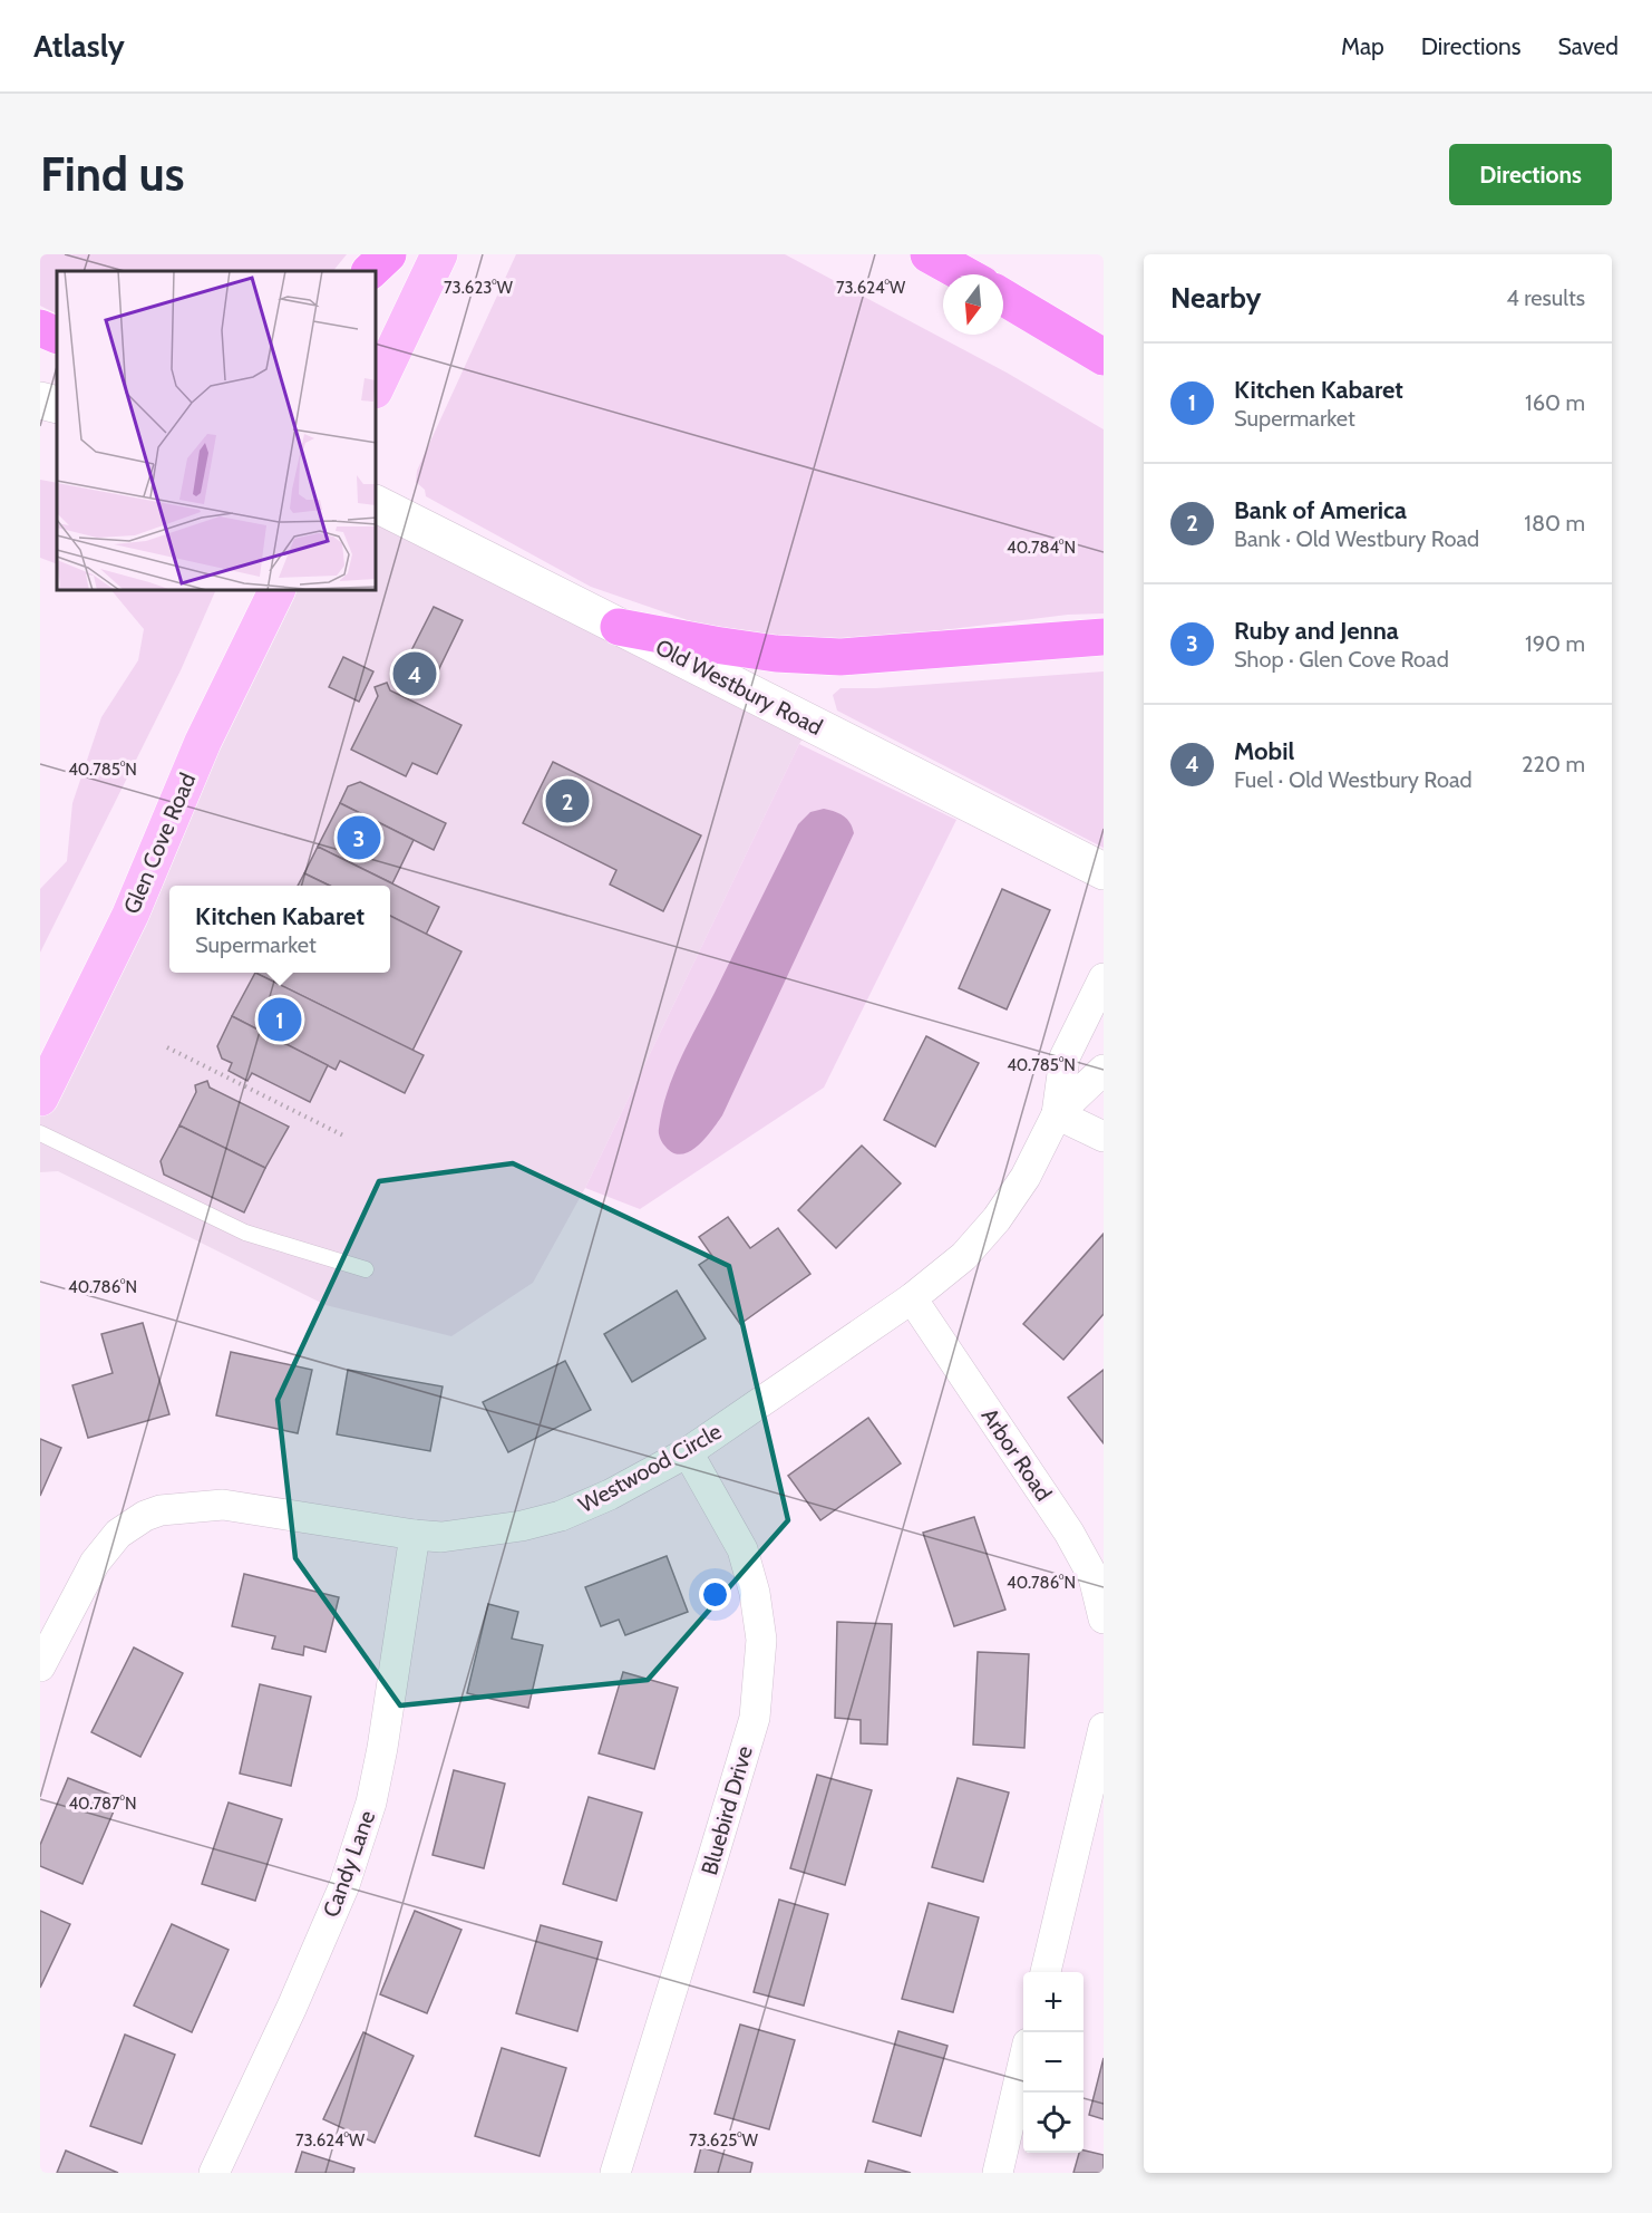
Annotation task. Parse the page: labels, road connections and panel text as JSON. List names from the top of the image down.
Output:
{
  "streets": {
    "main road": ["Old Westbury Road", "Glen Cove Road"],
    "street": [
      "Arbor Road",
      "Westwood Circle",
      "Bluebird Drive",
      "Candy Lane"
    ]
  },
  "crossings": [
    ["Arbor Road", "Westwood Circle"],
    ["Westwood Circle", "Bluebird Drive"],
    ["Westwood Circle", "Candy Lane"]
  ],
  "north": "bottom",
  "page": {
    "header": "Atlasly",
    "nav": ["Map", "Directions", "Saved"],
    "buttons": "Directions",
    "title": "Find us",
    "heading": ["Nearby", "4 results"],
    "list": [
      {
        "mark": "1",
        "name": "Kitchen Kabaret",
        "note": "Supermarket",
        "value": "160 m"
      },
      {
        "mark": "2",
        "name": "Bank of America",
        "note": "Bank · Old Westbury Road",
        "value": "180 m"
      },
      {
        "mark": "3",
        "name": "Ruby and Jenna",
        "note": "Shop · Glen Cove Road",
        "value": "190 m"
      },
      {
        "mark": "4",
        "name": "Mobil",
        "note": "Fuel · Old Westbury Road",
        "value": "220 m"
      }
    ],
    "pins": [
      "4",
      "2",
      "3",
      "1"
    ],
    "popup": ["Kitchen Kabaret", "Supermarket"],
    "map_buttons": ["+", "−"]
  },
  "coordinates": [
    "73.623°W",
    "73.624°W",
    "40.784°N",
    "40.785°N",
    "40.786°N",
    "40.787°N",
    "73.625°W"
  ]
}
